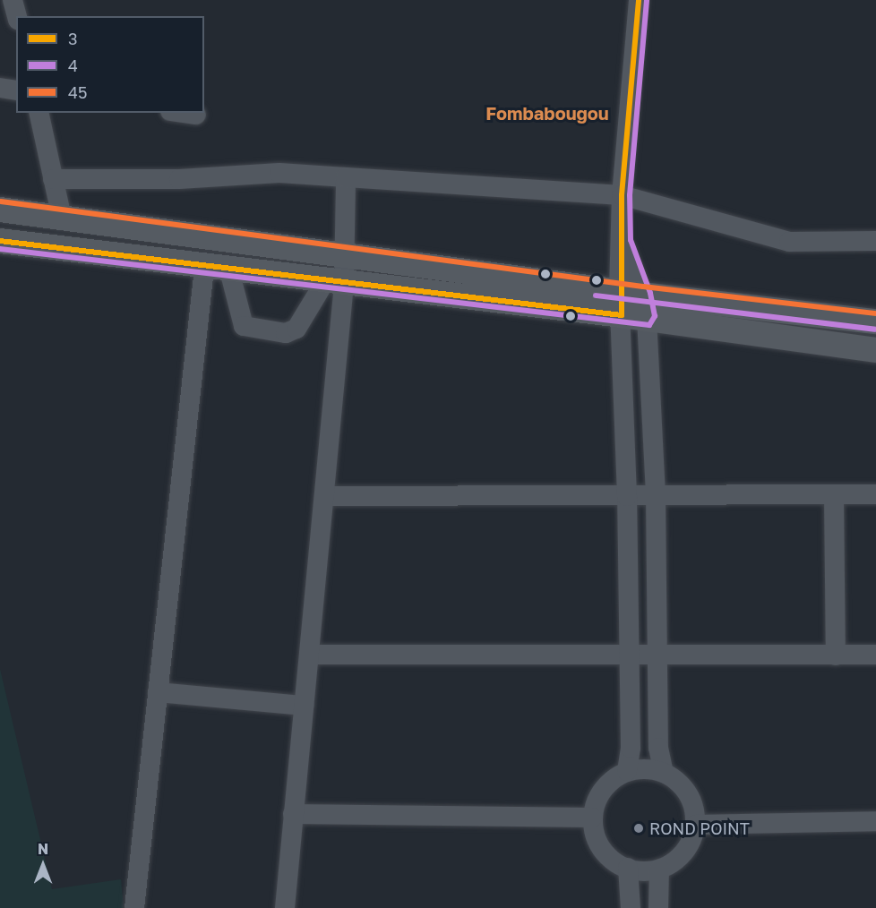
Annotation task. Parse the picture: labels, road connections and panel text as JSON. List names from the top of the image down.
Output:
{
  "districts": ["Fombabougou"],
  "places": ["ROND POINT"],
  "lines": ["transit line 3", "transit line 4", "transit line 45"],
  "legend": ["3", "4", "45"],
  "north": "top"
}
